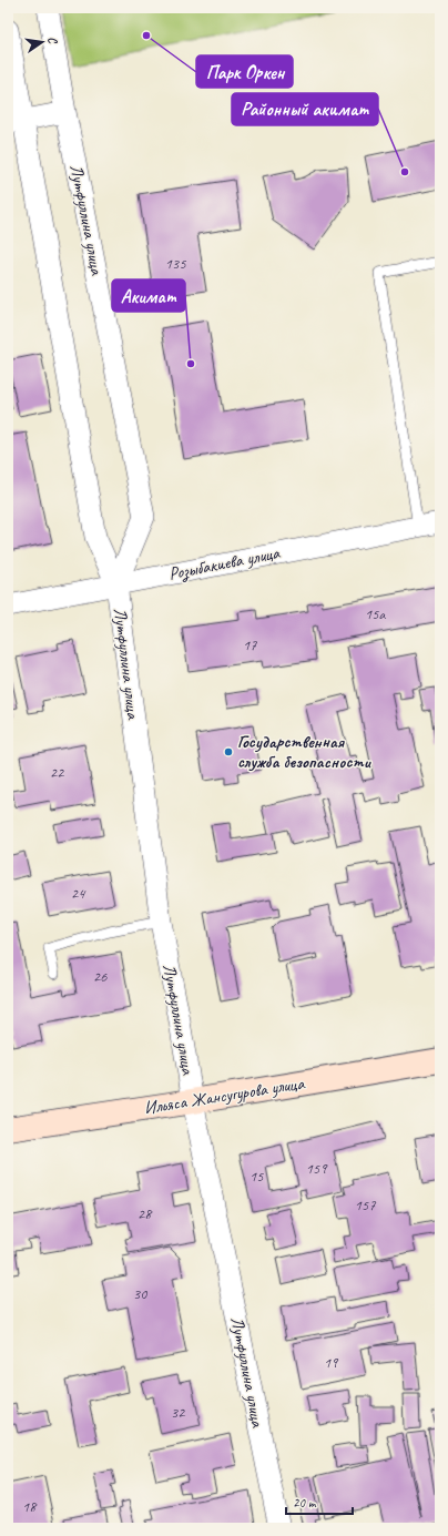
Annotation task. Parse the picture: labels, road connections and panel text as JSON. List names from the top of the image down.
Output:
{
  "streets": {
    "main road": ["Ильяса Жансугурова улица"],
    "street": ["Лутфуллина улица", "Розыбакиева улица"]
  },
  "crossings": [
    ["Лутфуллина улица", "Розыбакиева улица"],
    ["Лутфуллина улица", "Ильяса Жансугурова улица"]
  ],
  "places": [
    "Парк Оркен",
    "Районный акимат",
    "Акимат",
    "Государственная служба безопасности"
  ],
  "house_numbers": [
    "135",
    "15а",
    "17",
    "22",
    "24",
    "26",
    "159",
    "15",
    "157",
    "28",
    "30",
    "19",
    "32",
    "18"
  ],
  "scale_bar": "20 m",
  "north": "right"
}
